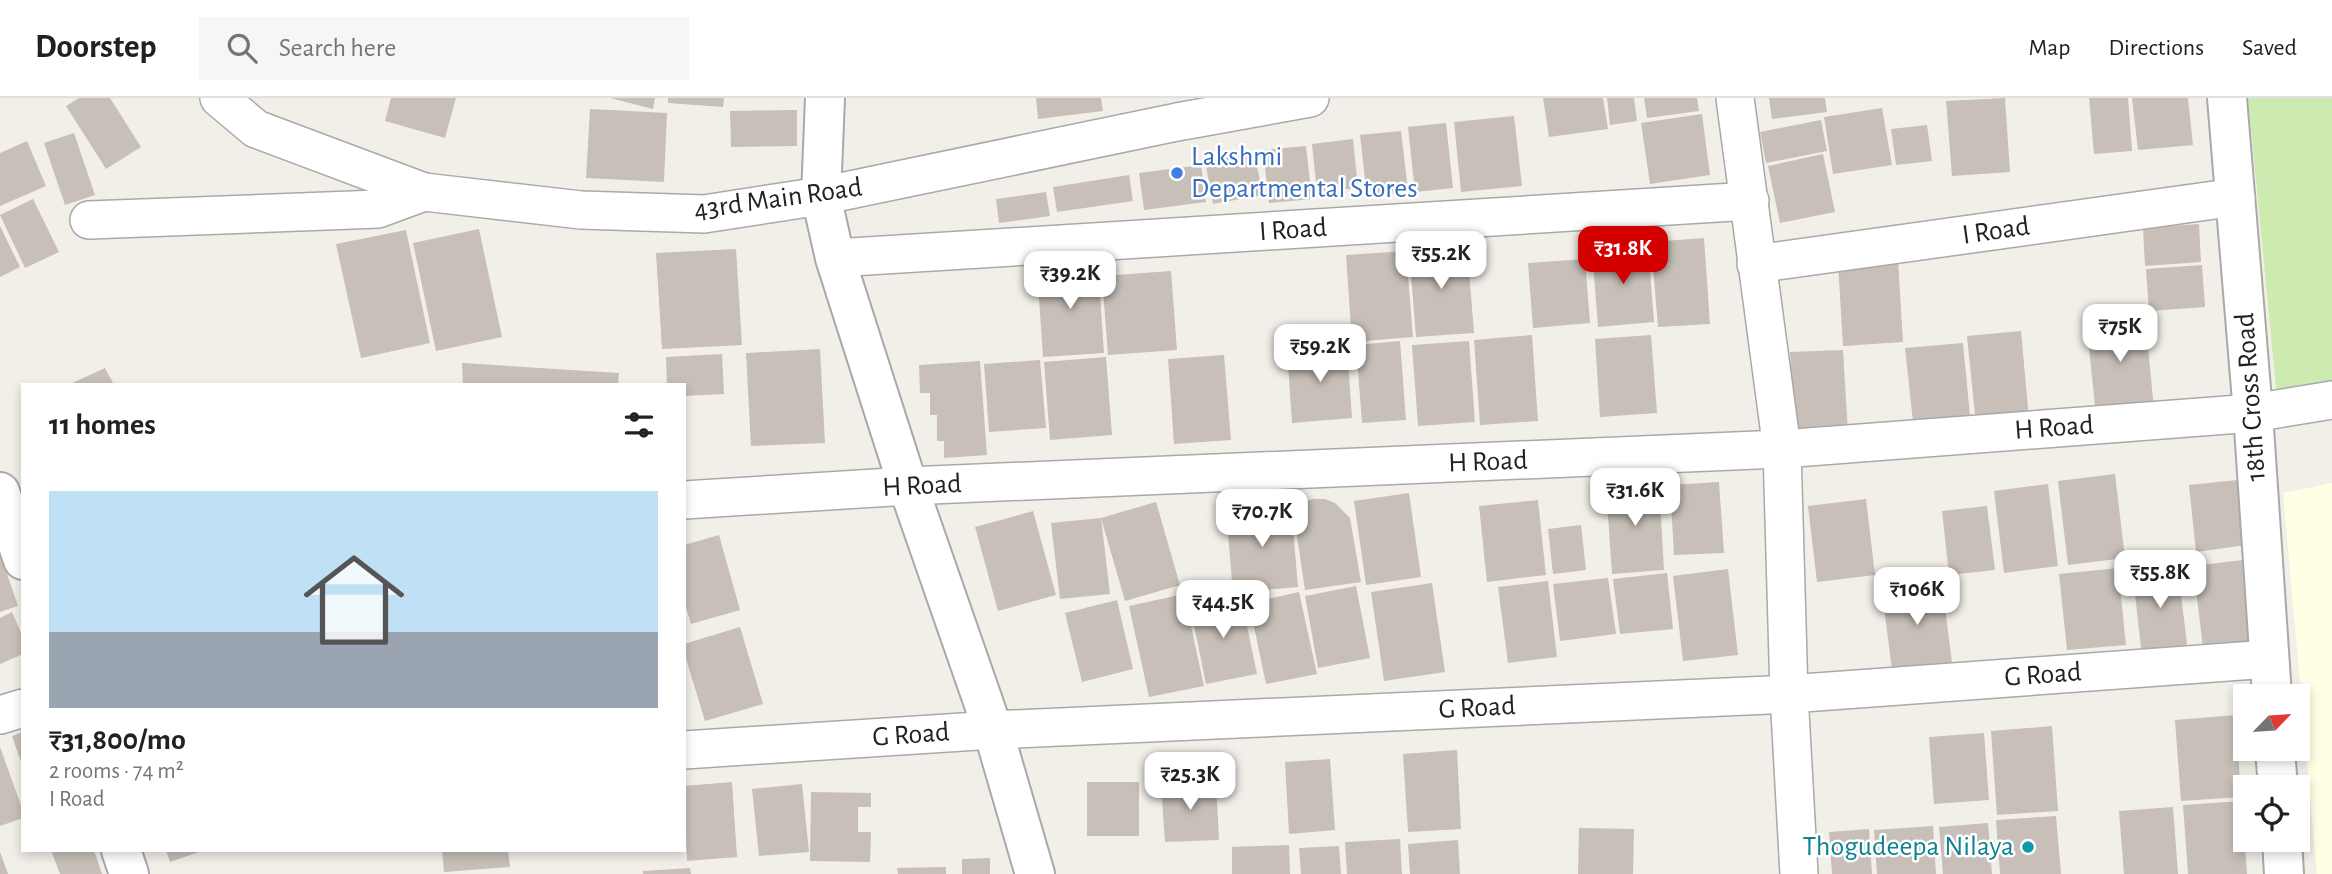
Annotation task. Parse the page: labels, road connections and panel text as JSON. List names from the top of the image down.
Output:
{
  "streets": {
    "street": [
      "43rd Main Road",
      "I Road",
      "18th Cross Road",
      "H Road",
      "G Road"
    ]
  },
  "crossings": [
    ["I Road", "18th Cross Road"],
    ["18th Cross Road", "H Road"],
    ["18th Cross Road", "G Road"]
  ],
  "places": ["Lakshmi Departmental Stores", "Thogudeepa Nilaya"],
  "north": "top right",
  "page": {
    "header": "Doorstep",
    "search": "Search here",
    "nav": ["Map", "Directions", "Saved"],
    "price": [
      "₹31.8K",
      "₹55.2K",
      "₹39.2K",
      "₹75K",
      "₹59.2K",
      "₹31.6K",
      "₹70.7K",
      "₹55.8K",
      "₹106K",
      "₹44.5K",
      "₹25.3K"
    ],
    "heading": "11 homes",
    "list": [
      {
        "name": "₹31,800/mo",
        "note": "2 rooms · 74 m² · I Road"
      }
    ]
  }
}
